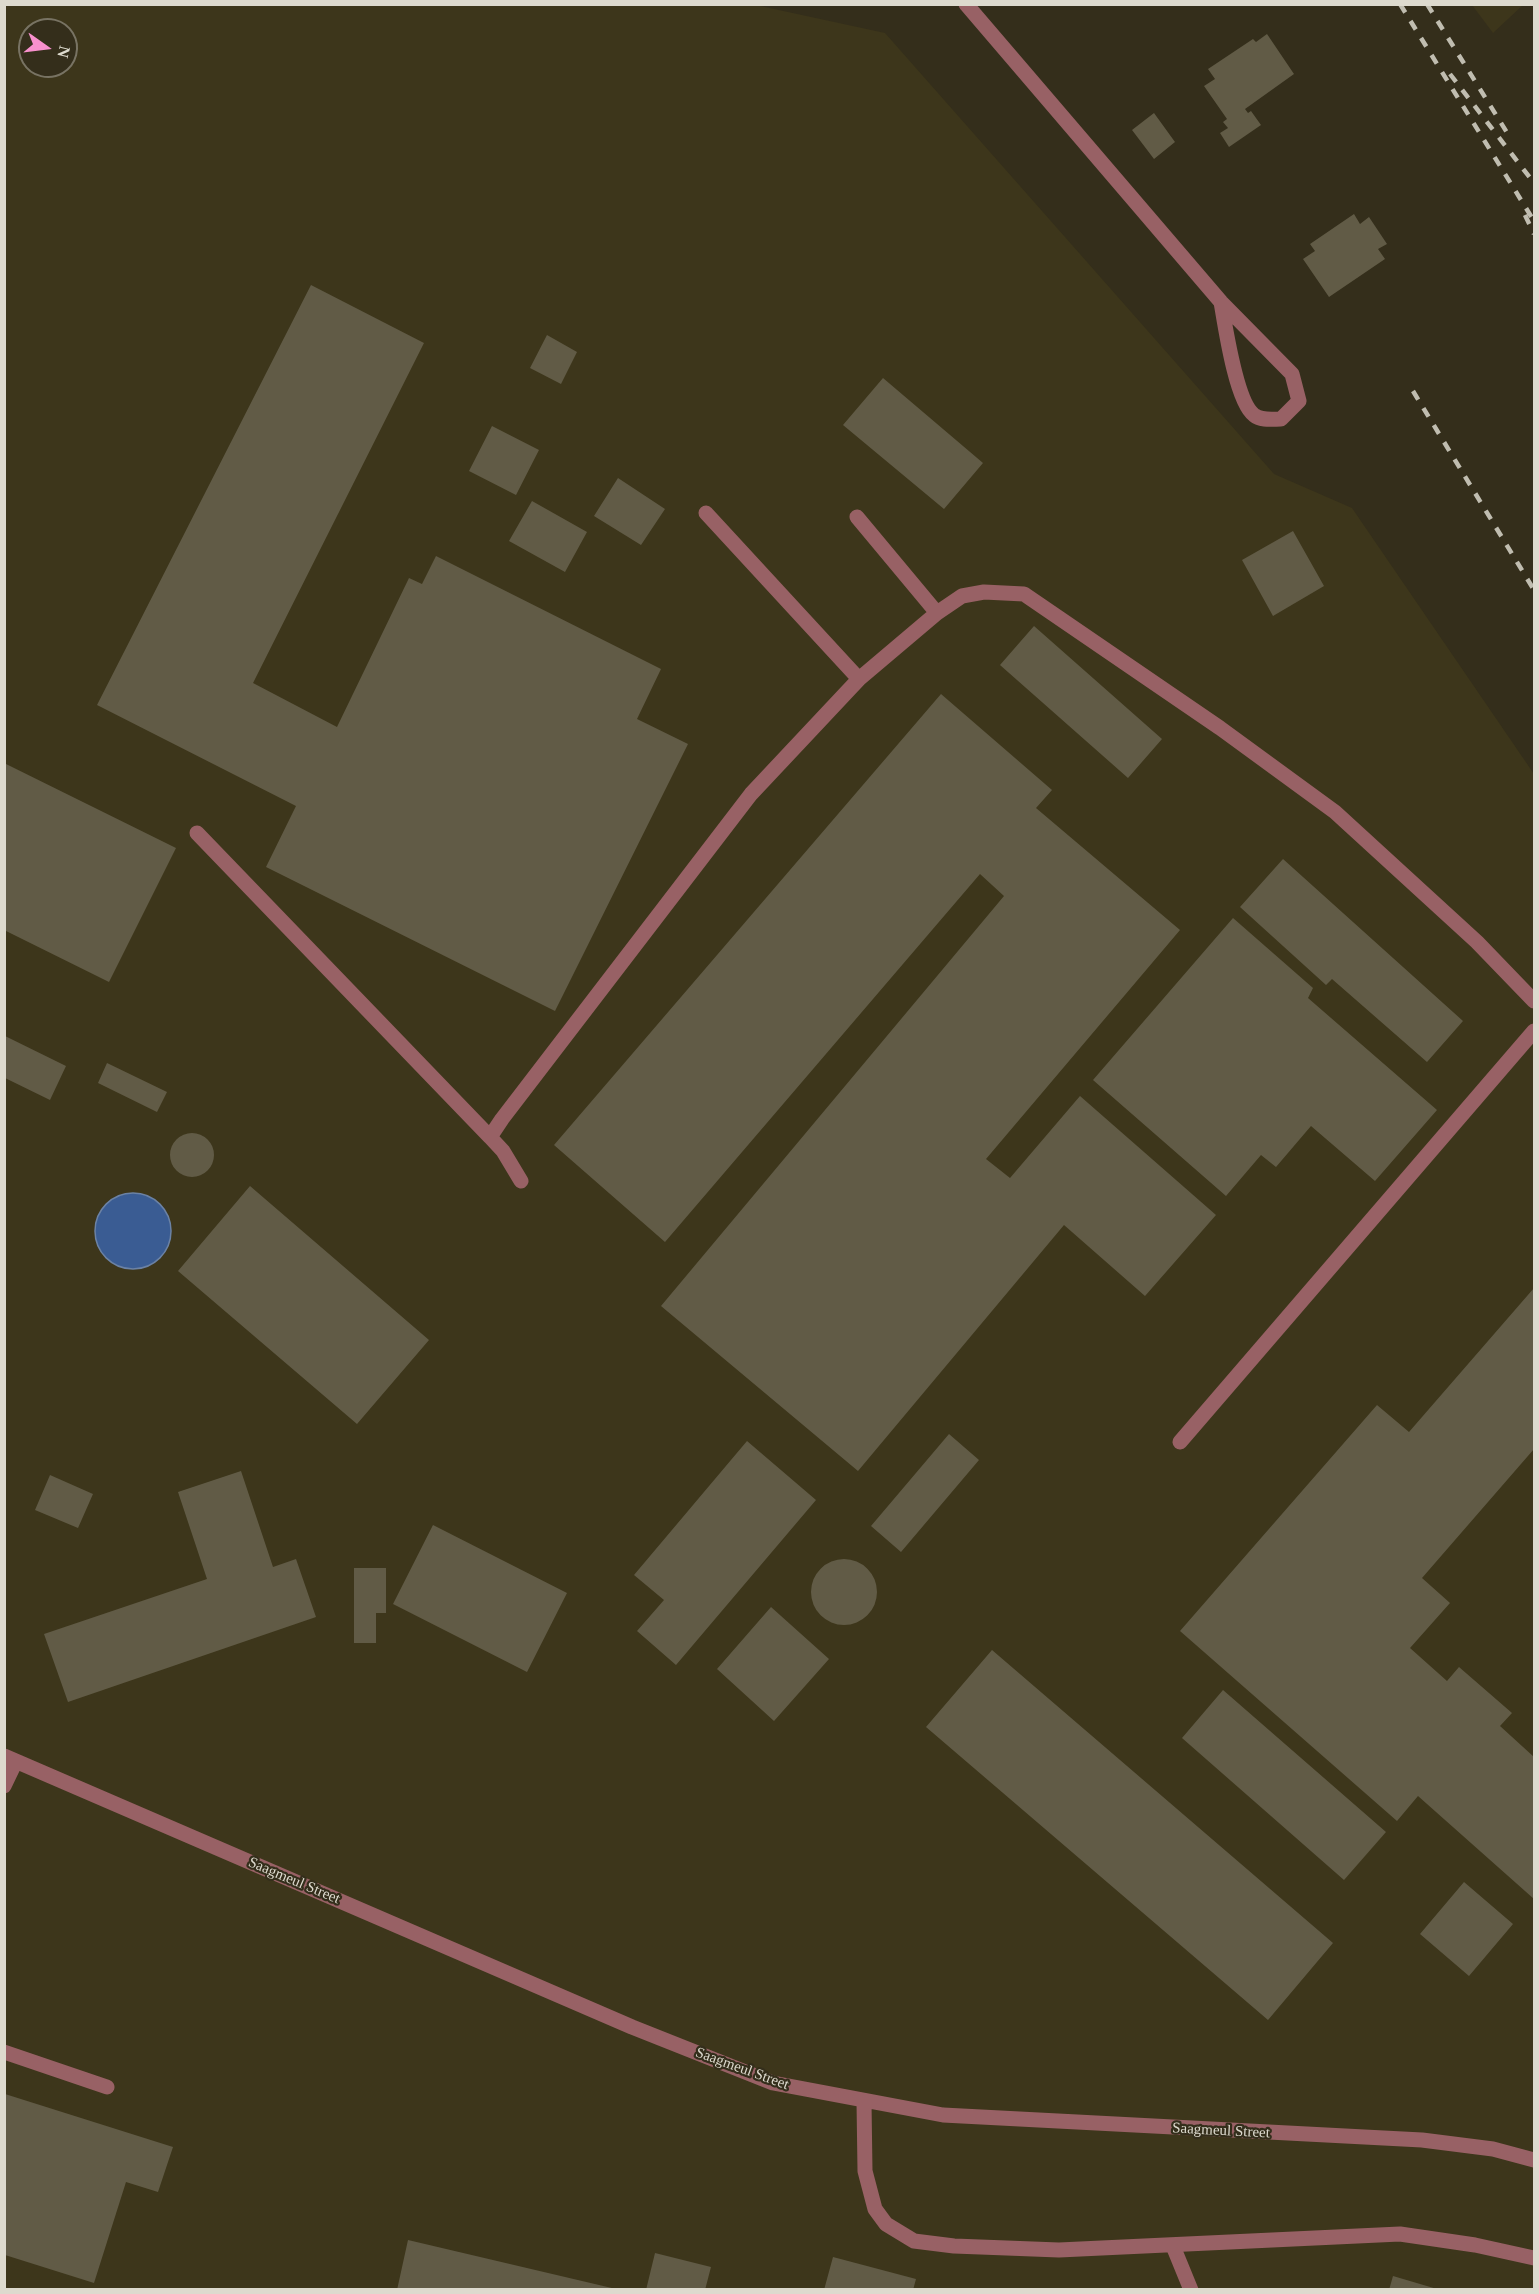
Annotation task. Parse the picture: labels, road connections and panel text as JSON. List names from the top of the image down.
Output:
{
  "streets": {
    "street": ["Saagmeul Street"]
  },
  "north": "right"
}
